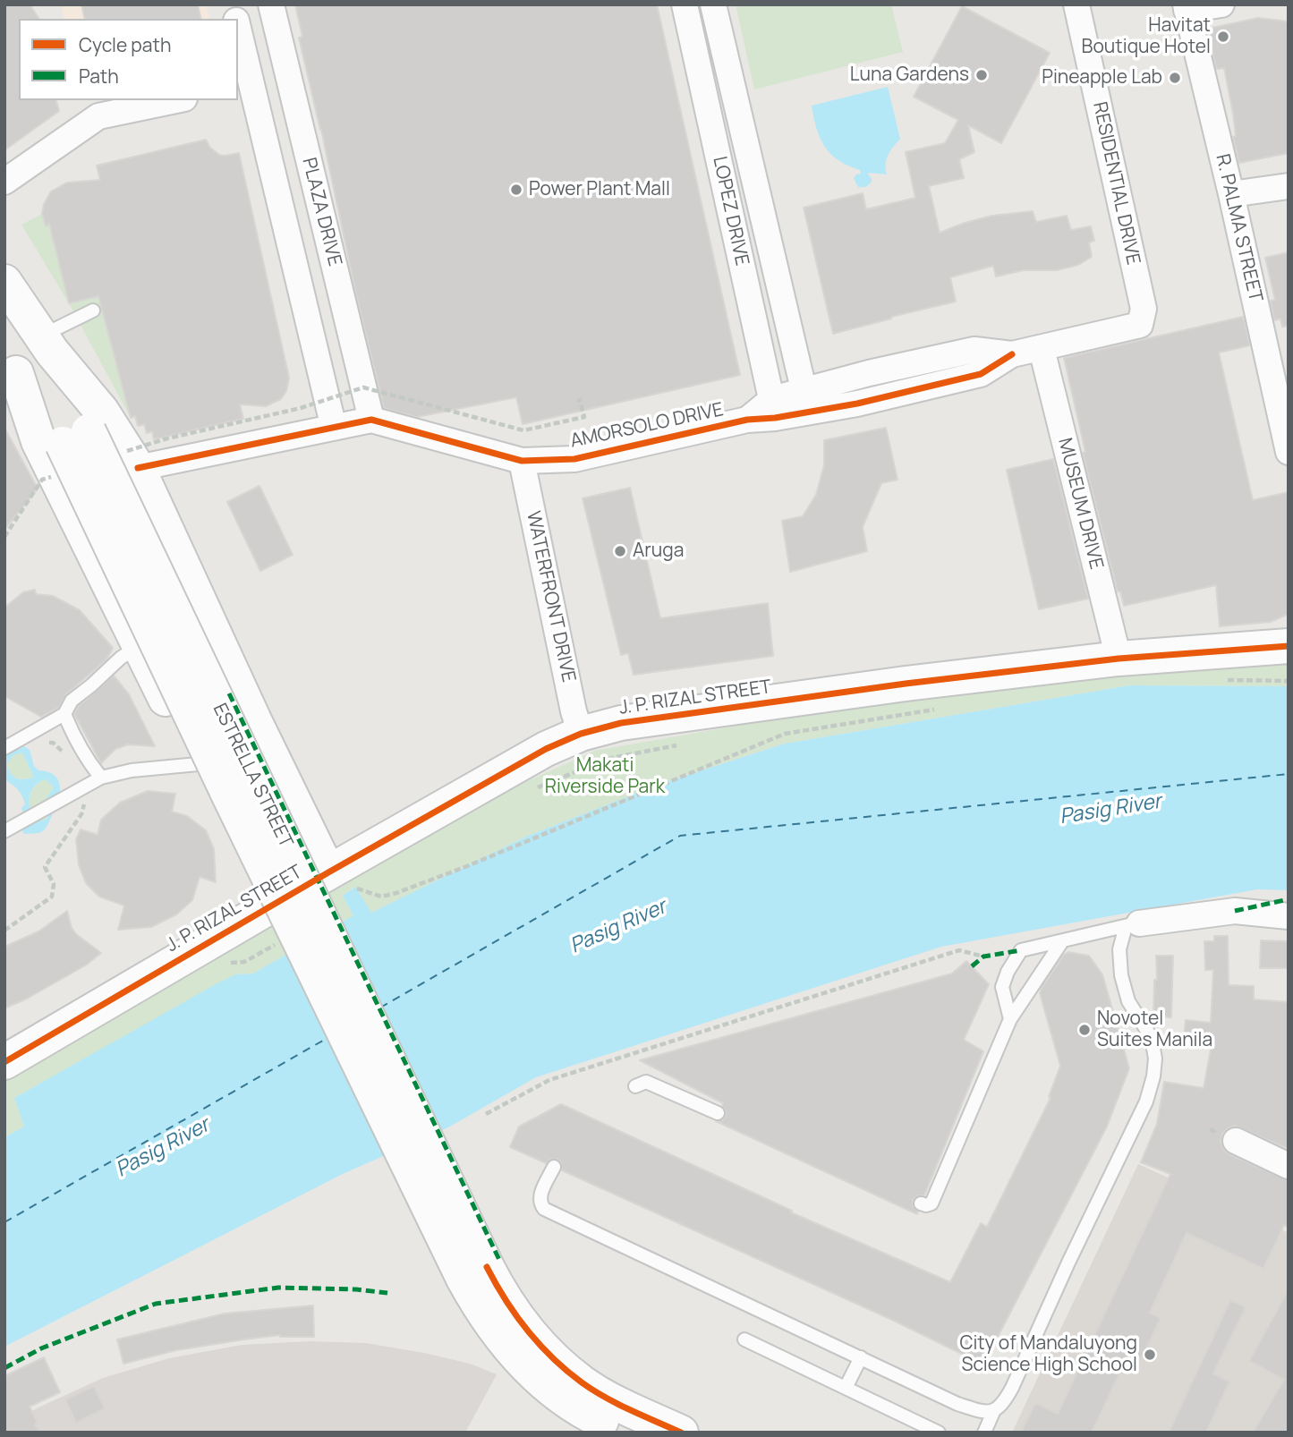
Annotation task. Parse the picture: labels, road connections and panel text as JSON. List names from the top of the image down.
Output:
{
  "streets": {
    "main road": ["J. P. RIZAL STREET", "ESTRELLA STREET"],
    "street": [
      "RESIDENTIAL DRIVE",
      "LOPEZ DRIVE",
      "PLAZA DRIVE",
      "R. PALMA STREET",
      "AMORSOLO DRIVE",
      "MUSEUM DRIVE",
      "WATERFRONT DRIVE"
    ]
  },
  "crossings": [
    ["RESIDENTIAL DRIVE", "AMORSOLO DRIVE"],
    ["LOPEZ DRIVE", "AMORSOLO DRIVE"],
    ["PLAZA DRIVE", "AMORSOLO DRIVE"],
    ["AMORSOLO DRIVE", "MUSEUM DRIVE"],
    ["AMORSOLO DRIVE", "WATERFRONT DRIVE"],
    ["AMORSOLO DRIVE", "ESTRELLA STREET"],
    ["MUSEUM DRIVE", "J. P. RIZAL STREET"],
    ["WATERFRONT DRIVE", "J. P. RIZAL STREET"],
    ["J. P. RIZAL STREET", "ESTRELLA STREET"]
  ],
  "water": ["Pasig River"],
  "parks": ["Makati Riverside Park"],
  "places": [
    "Havitat Boutique Hotel",
    "Luna Gardens",
    "Pineapple Lab",
    "Power Plant Mall",
    "Aruga",
    "Novotel Suites Manila",
    "City of Mandaluyong Science High School"
  ],
  "legend": ["Cycle path", "Path"]
}
